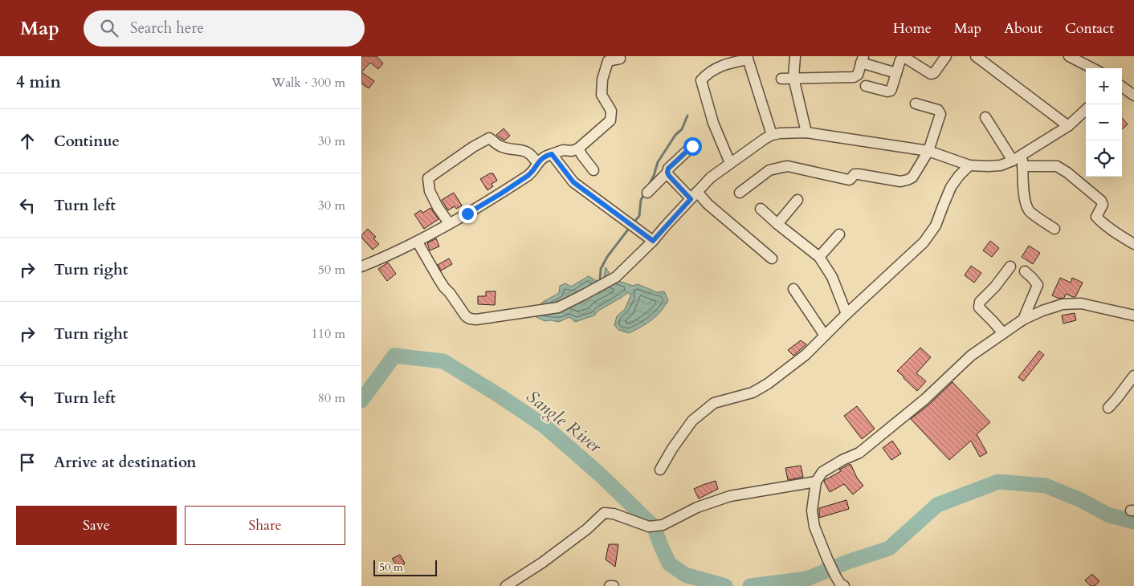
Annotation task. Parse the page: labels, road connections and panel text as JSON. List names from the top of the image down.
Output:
{
  "water": ["Sangle River"],
  "scale_bar": "50 m",
  "page": {
    "header": "Map",
    "search": "Search here",
    "nav": [
      "Home",
      "Map",
      "About",
      "Contact"
    ],
    "heading": ["4 min", "Walk · 300 m"],
    "map_buttons": ["+", "−"],
    "list": [
      ["Continue", "30 m"],
      ["Turn left", "30 m"],
      ["Turn right", "50 m"],
      ["Turn right", "110 m"],
      ["Turn left", "80 m"],
      "Arrive at destination"
    ],
    "buttons": ["Save", "Share"],
    "scale": "50 m"
  }
}
